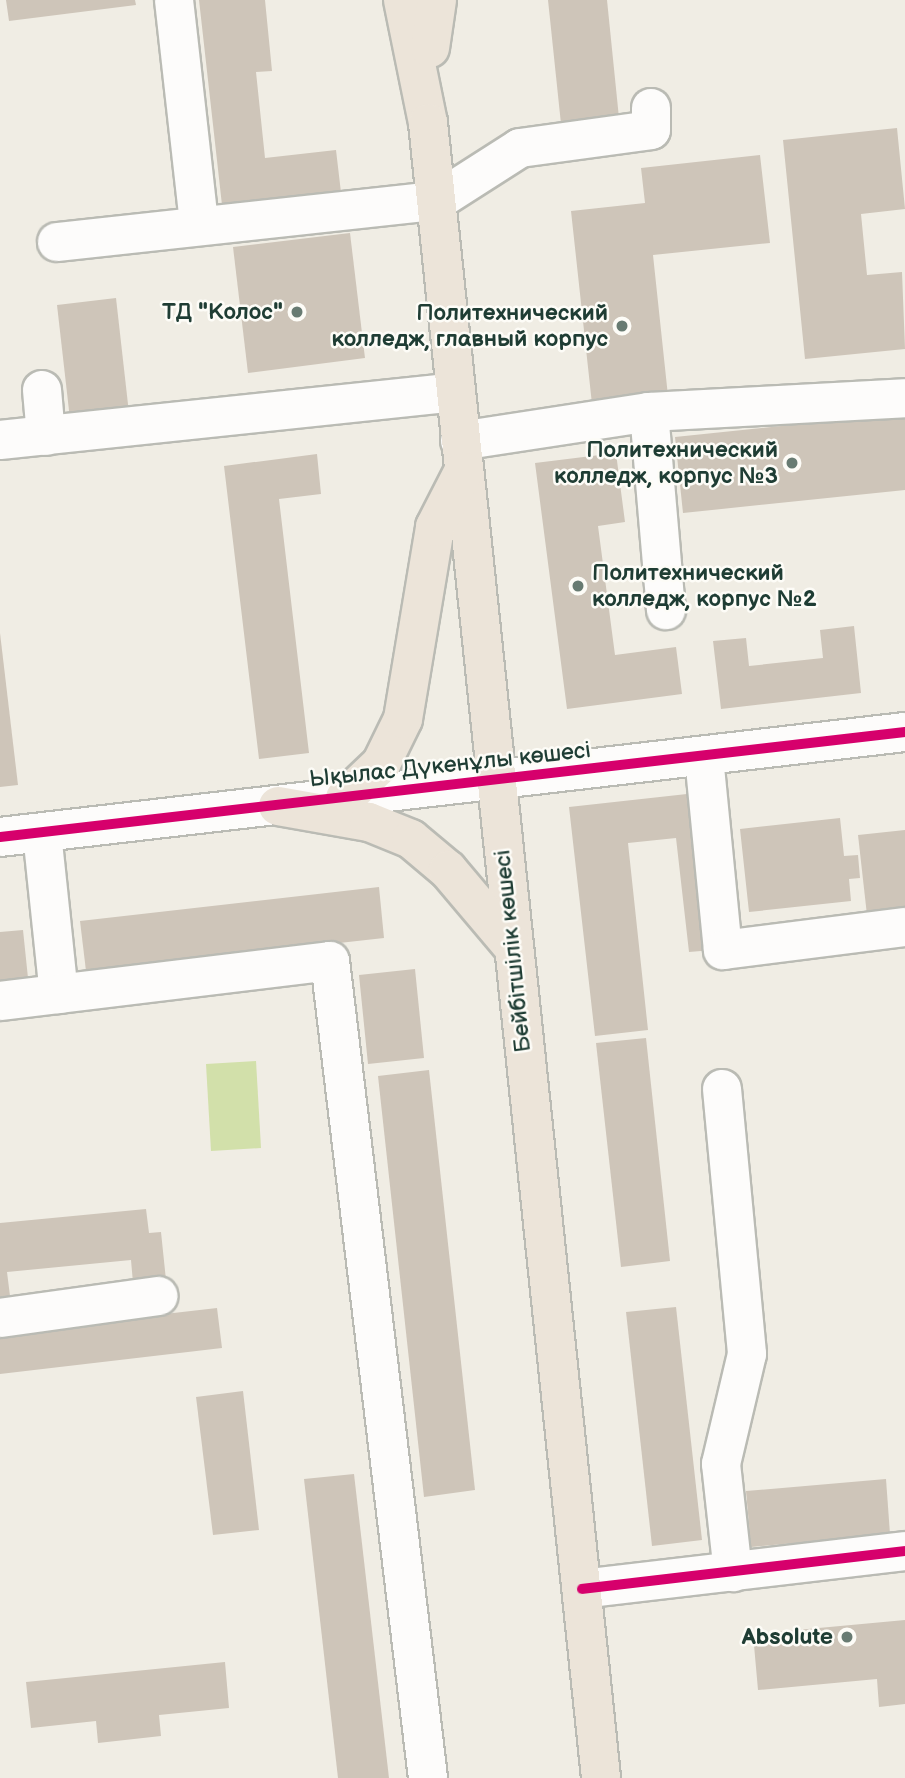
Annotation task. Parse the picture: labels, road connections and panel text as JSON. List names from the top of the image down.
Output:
{
  "streets": {
    "main road": ["Бейбітшілік көшесі"],
    "street": ["Ықылас Дүкенұлы көшесі"]
  },
  "crossings": [
    ["Ықылас Дүкенұлы көшесі", "Бейбітшілік көшесі"]
  ],
  "places": [
    "ТД \"Колос\"",
    "Политехнический колледж, главный корпус",
    "Политехнический колледж, корпус №3",
    "Политехнический колледж, корпус №2",
    "Absolute"
  ]
}
